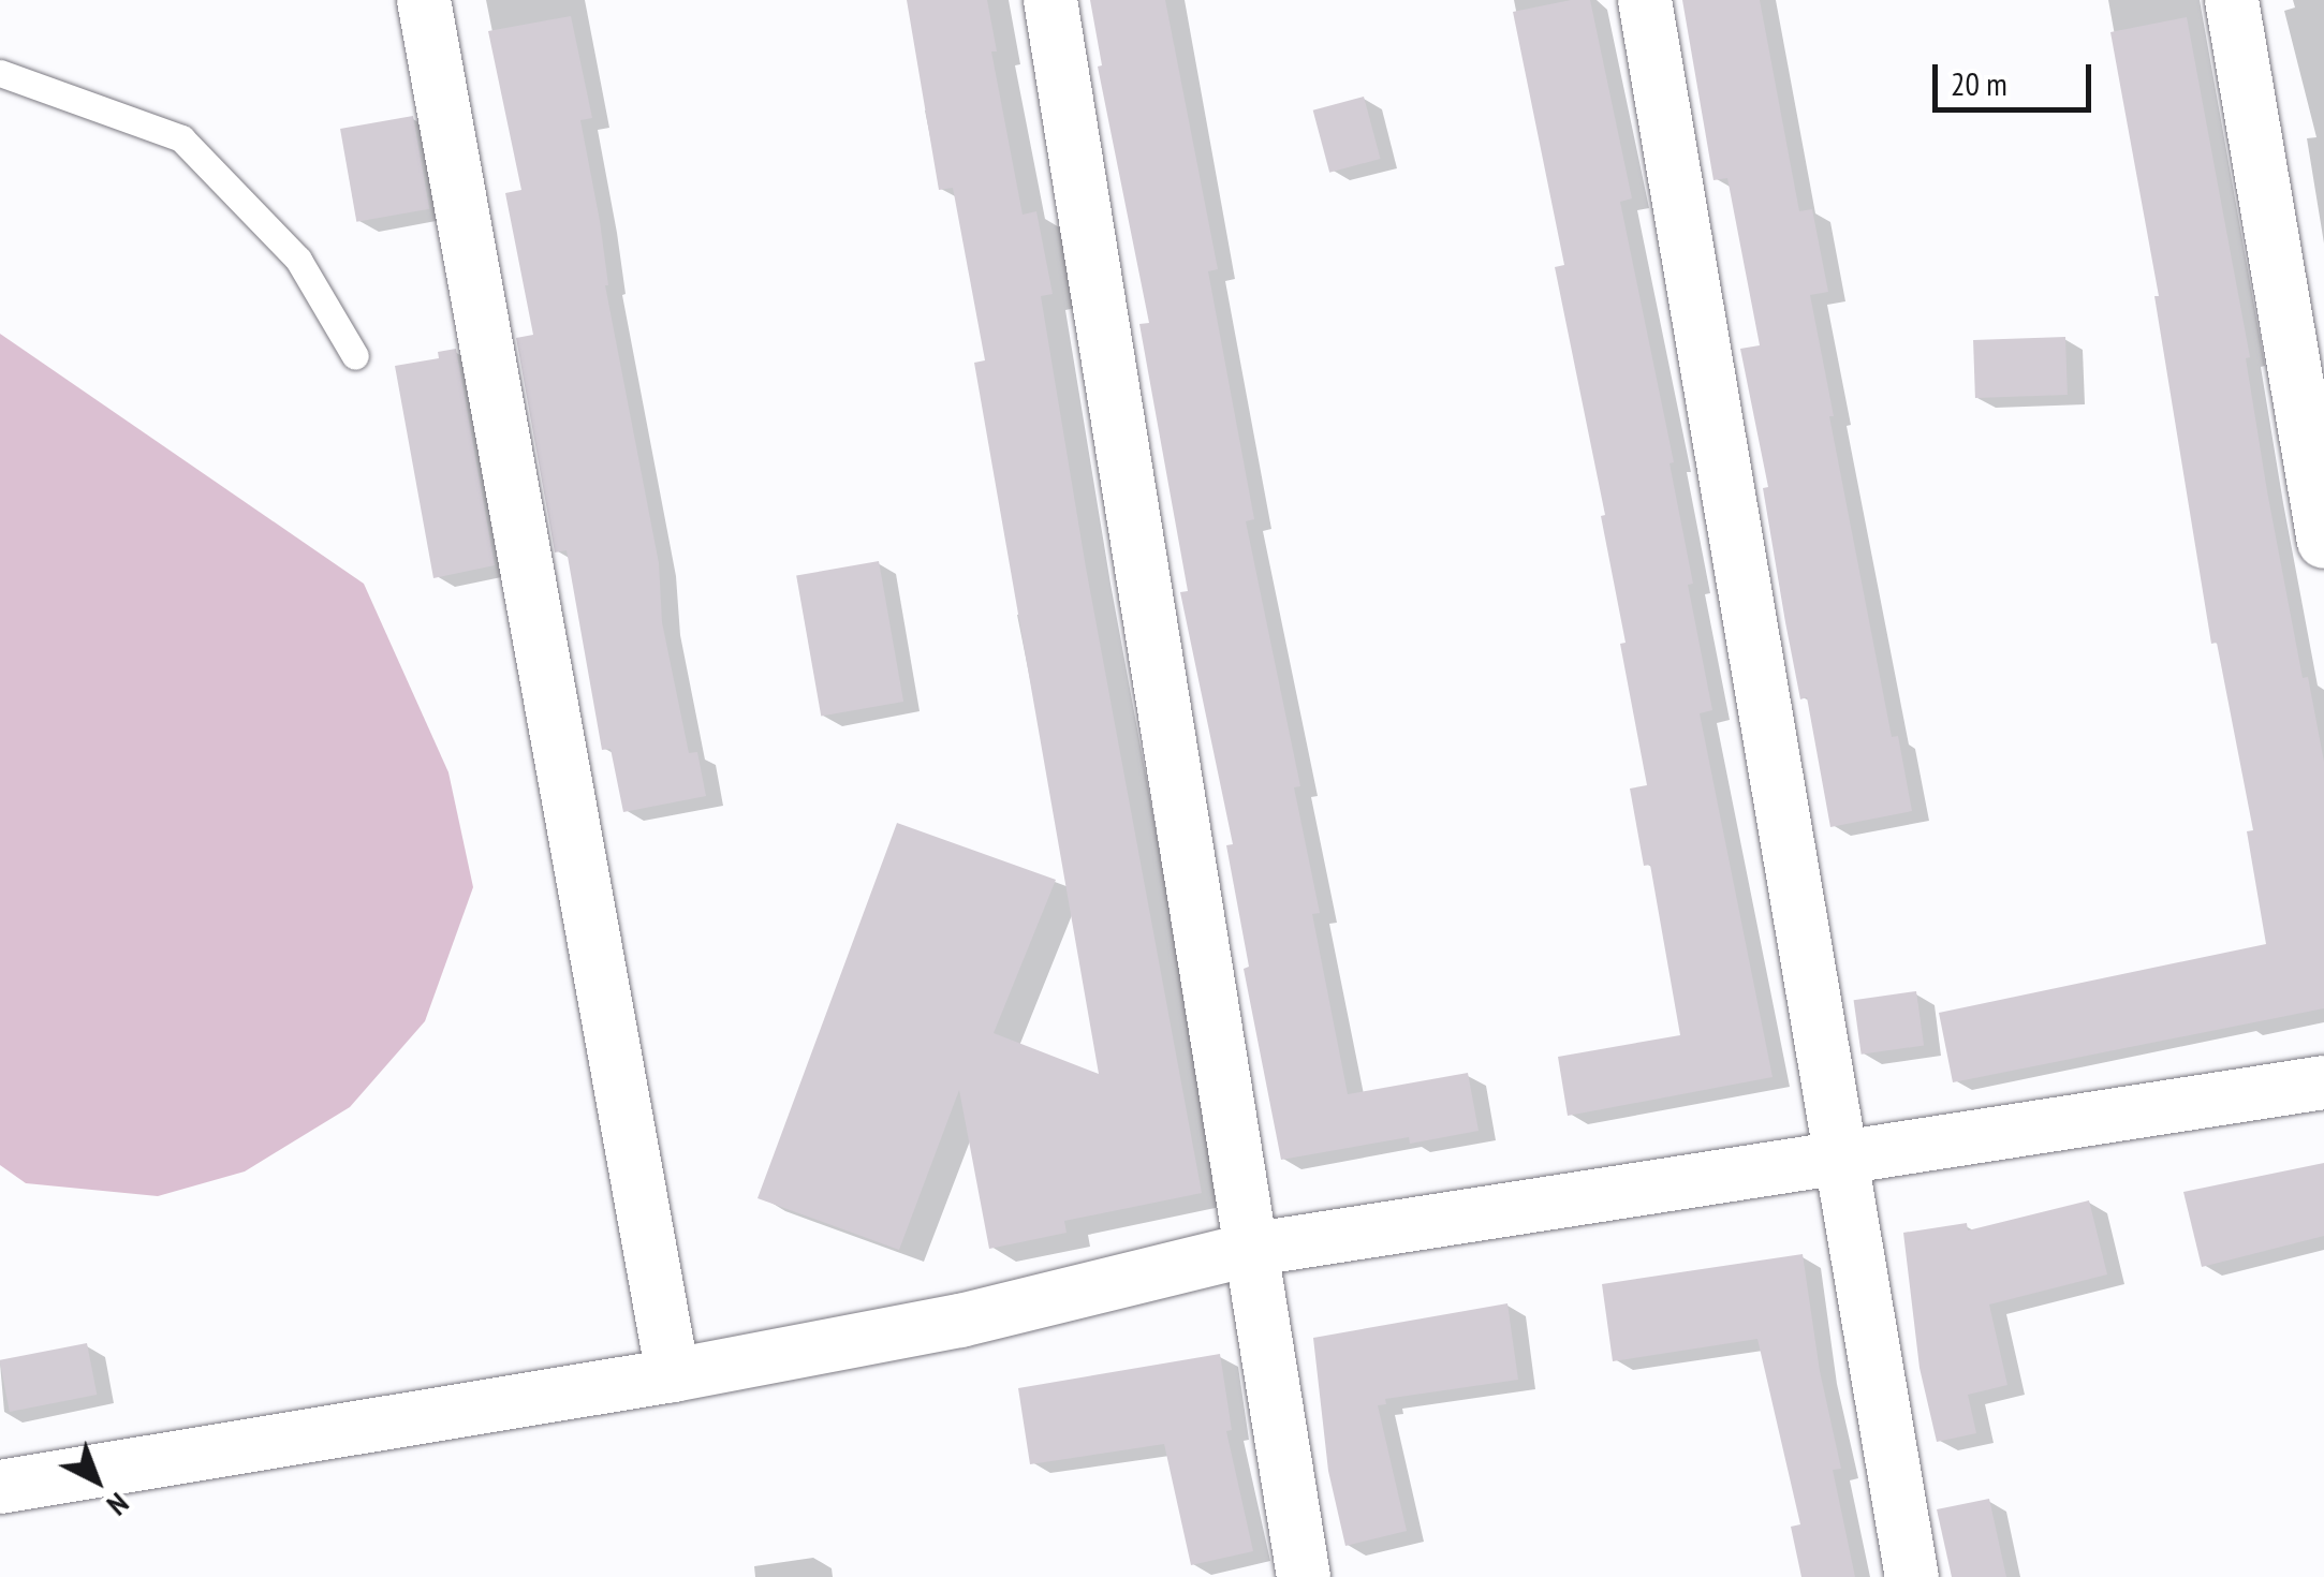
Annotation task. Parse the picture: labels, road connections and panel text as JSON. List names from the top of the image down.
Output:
{
  "scale_bar": "20 m",
  "north": "bottom right"
}
